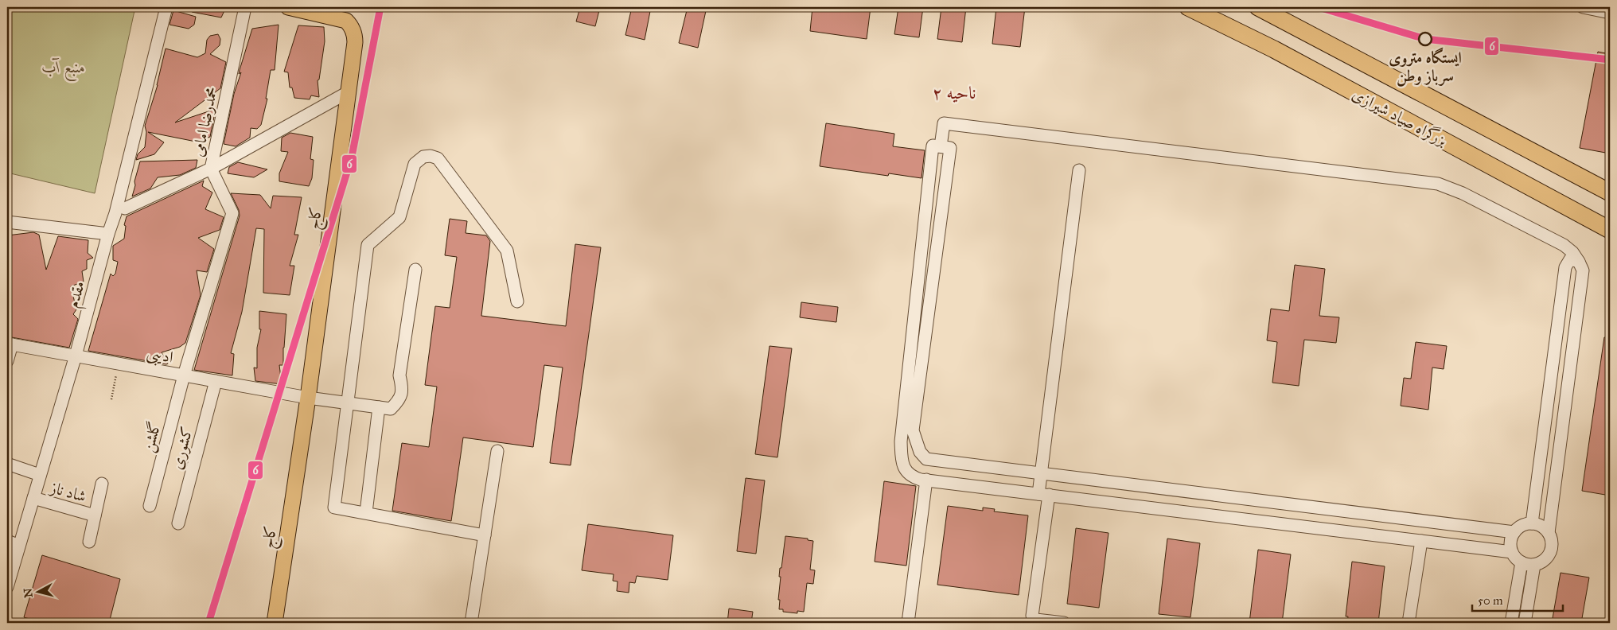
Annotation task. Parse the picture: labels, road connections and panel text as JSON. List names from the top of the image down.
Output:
{
  "streets": {
    "highway": ["بزرگراه صیاد شیرازی"],
    "main road": ["کاج"],
    "street": [
      "محمدرضا امامی",
      "مقدم",
      "ادیبی",
      "گلشن",
      "کشوری",
      "شاد ناز"
    ]
  },
  "crossings": [
    ["محمدرضا امامی", "ادیبی"],
    ["محمدرضا امامی", "گلشن"],
    ["کاج", "ادیبی"],
    ["مقدم", "ادیبی"],
    ["مقدم", "شاد ناز"],
    ["ادیبی", "گلشن"],
    ["ادیبی", "کشوری"]
  ],
  "districts": ["ناحیه ۲"],
  "parks": ["منبع آب"],
  "places": ["ایستگاه متروی سرباز وطن"],
  "lines": ["transit line 6"],
  "scale_bar": "50 m",
  "north": "left"
}
